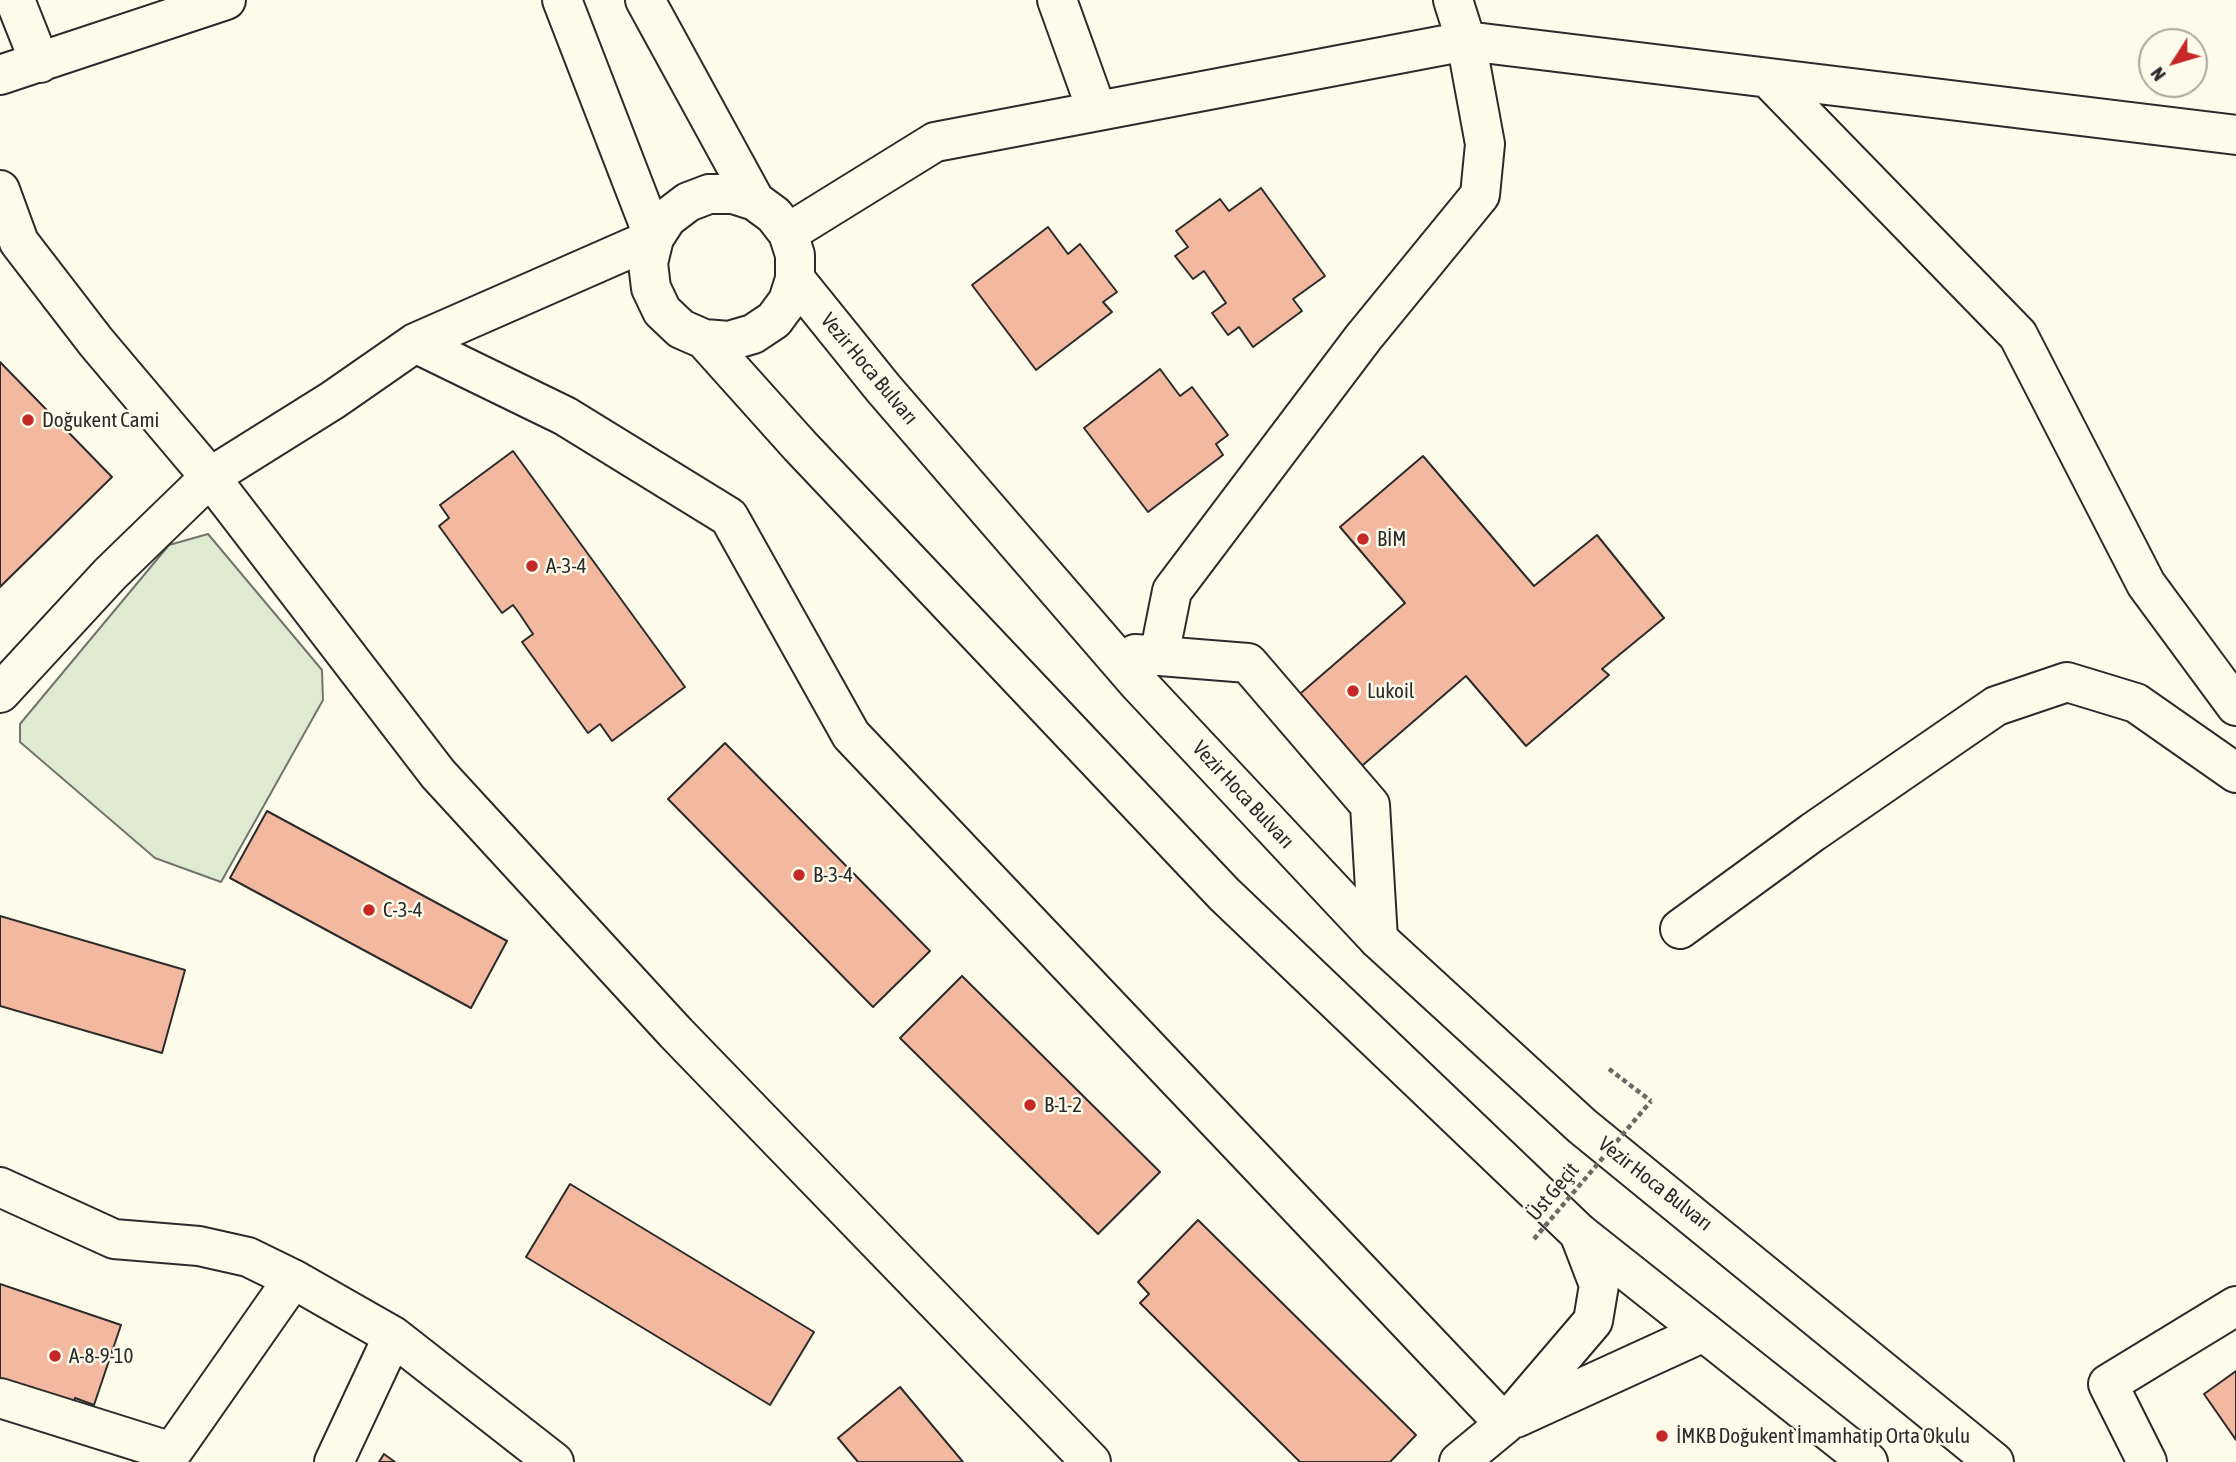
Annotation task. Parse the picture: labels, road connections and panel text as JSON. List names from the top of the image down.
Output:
{
  "streets": {
    "street": ["Vezir Hoca Bulvarı"],
    "path": ["Üst Geçit"]
  },
  "places": [
    "Doğukent Cami",
    "BİM",
    "A-3-4",
    "Lukoil",
    "B-3-4",
    "C-3-4",
    "B-1-2",
    "A-8-9-10",
    "İMKB Doğukent İmamhatip Orta Okulu"
  ],
  "north": "bottom left"
}
